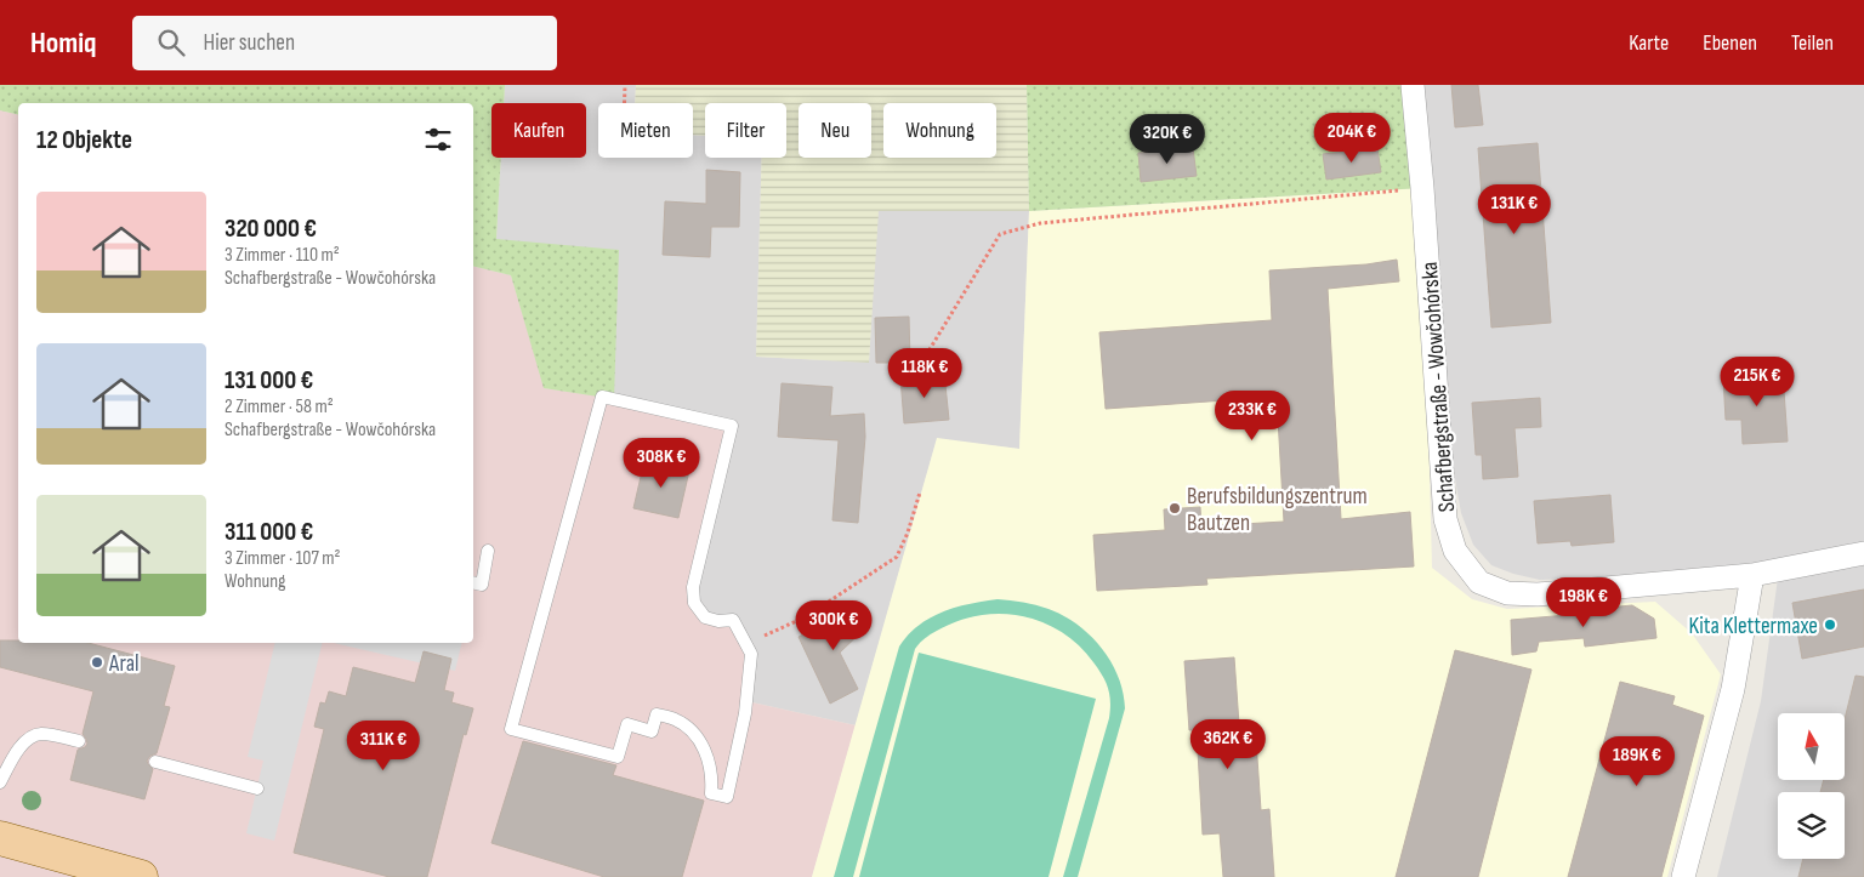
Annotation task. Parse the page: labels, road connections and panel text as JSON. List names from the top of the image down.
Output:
{
  "streets": {
    "street": ["Schafbergstraße - Wowčohórska"]
  },
  "places": ["Berufsbildungszentrum Bautzen", "Kita Klettermaxe", "Aral"],
  "north": "top",
  "page": {
    "header": "Homiq",
    "search": "Hier suchen",
    "nav": ["Karte", "Ebenen", "Teilen"],
    "chip": [
      "Kaufen",
      "Mieten",
      "Filter",
      "Neu",
      "Wohnung"
    ],
    "heading": "12 Objekte",
    "price": [
      "204K €",
      "320K €",
      "131K €",
      "118K €",
      "215K €",
      "233K €",
      "308K €",
      "198K €",
      "300K €",
      "362K €",
      "311K €",
      "189K €"
    ],
    "list": [
      {
        "name": "320 000 €",
        "note": "3 Zimmer · 110 m² · Schafbergstraße - Wowčohórska"
      },
      {
        "name": "131 000 €",
        "note": "2 Zimmer · 58 m² · Schafbergstraße - Wowčohórska"
      },
      {
        "name": "311 000 €",
        "note": "3 Zimmer · 107 m² · Wohnung"
      }
    ]
  }
}
